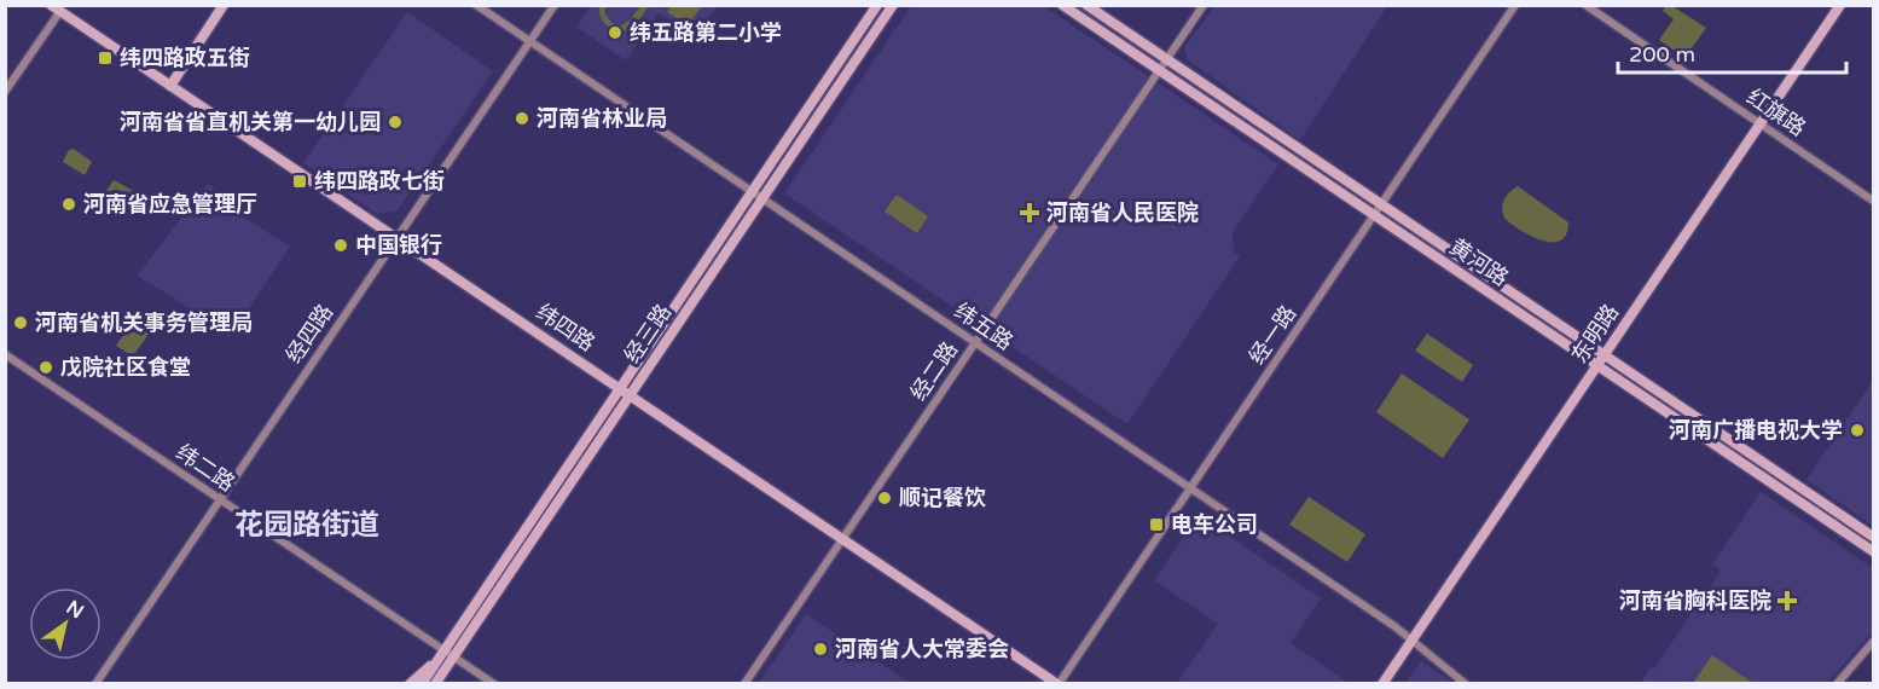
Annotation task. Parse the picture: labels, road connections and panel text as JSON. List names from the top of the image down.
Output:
{
  "streets": {
    "main road": [
      "黄河路",
      "纬四路",
      "经三路",
      "东明路"
    ],
    "street": [
      "红旗路",
      "纬五路",
      "经四路",
      "经一路",
      "经二路",
      "纬二路"
    ]
  },
  "crossings": [
    ["红旗路", "东明路"],
    ["黄河路", "东明路"],
    ["黄河路", "经一路"],
    ["黄河路", "经二路"],
    ["纬五路", "经四路"],
    ["纬五路", "经三路"],
    ["纬五路", "东明路"],
    ["纬五路", "经一路"],
    ["纬五路", "经二路"],
    ["纬四路", "经四路"],
    ["纬四路", "经三路"],
    ["纬四路", "经一路"],
    ["纬四路", "经二路"],
    ["经四路", "纬二路"],
    ["经三路", "纬二路"]
  ],
  "districts": ["花园路街道"],
  "places": {
    "other": [
      "纬五路第二小学",
      "河南省林业局",
      "河南省省直机关第一幼儿园",
      "河南省应急管理厅",
      "中国银行",
      "河南省机关事务管理局",
      "戊院社区食堂",
      "河南广播电视大学",
      "顺记餐饮",
      "河南省人大常委会"
    ],
    "transit": ["纬四路政五街", "纬四路政七街", "电车公司"],
    "health": ["河南省人民医院", "河南省胸科医院"]
  },
  "scale_bar": "200 m",
  "north": "top right"
}
